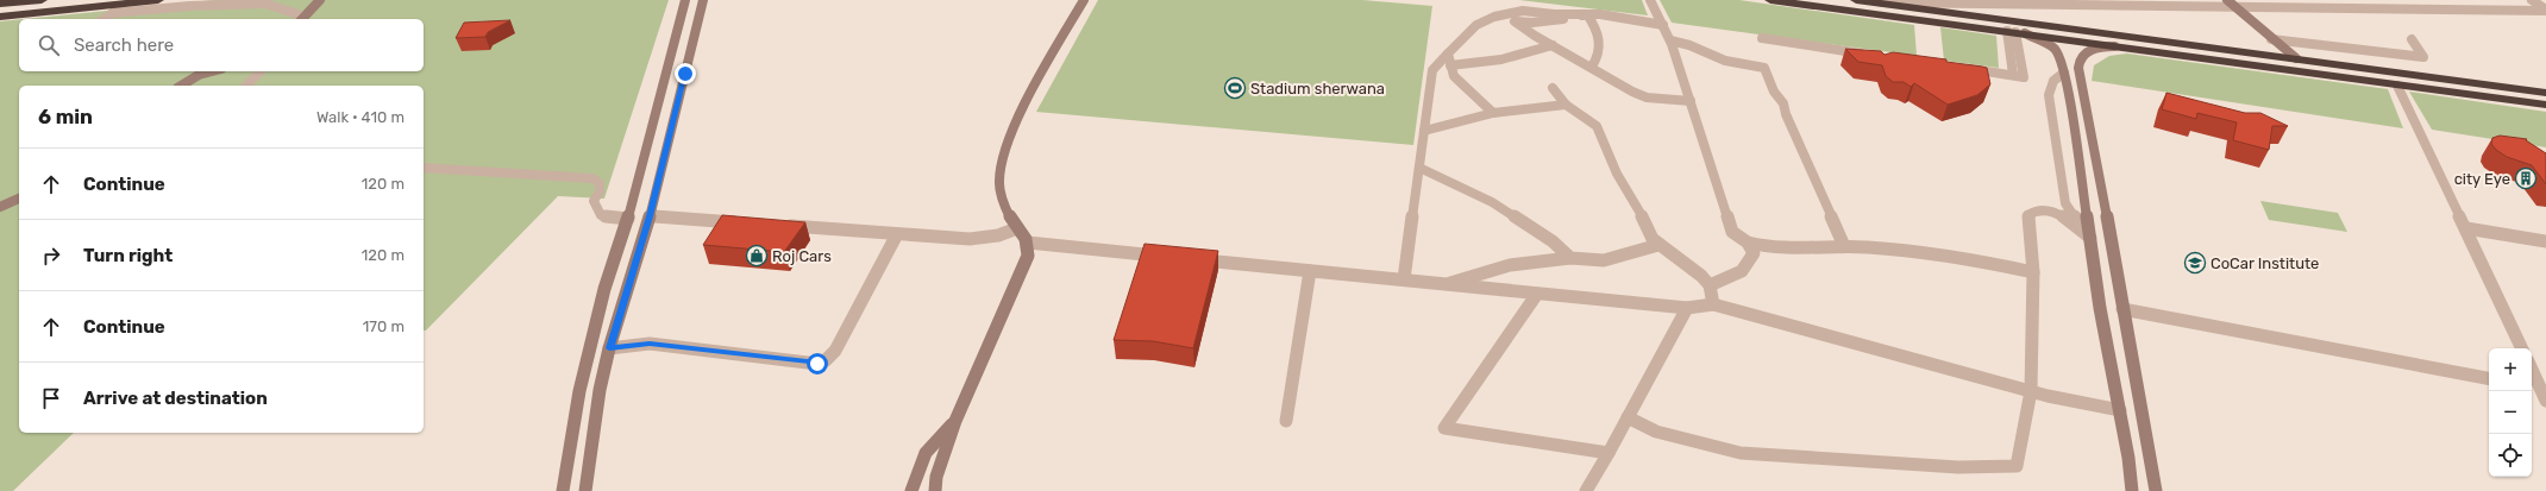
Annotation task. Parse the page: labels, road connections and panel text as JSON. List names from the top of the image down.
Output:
{
  "places": {
    "sports": ["Stadium sherwana"],
    "building": ["city Eye"],
    "shop": ["Roj Cars"],
    "school or university": ["CoCar Institute"]
  },
  "page": {
    "search": "Search here",
    "heading": ["6 min", "Walk · 410 m"],
    "list": [
      ["Continue", "120 m"],
      ["Turn right", "120 m"],
      ["Continue", "170 m"],
      "Arrive at destination"
    ],
    "map_buttons": ["+", "−"]
  }
}
